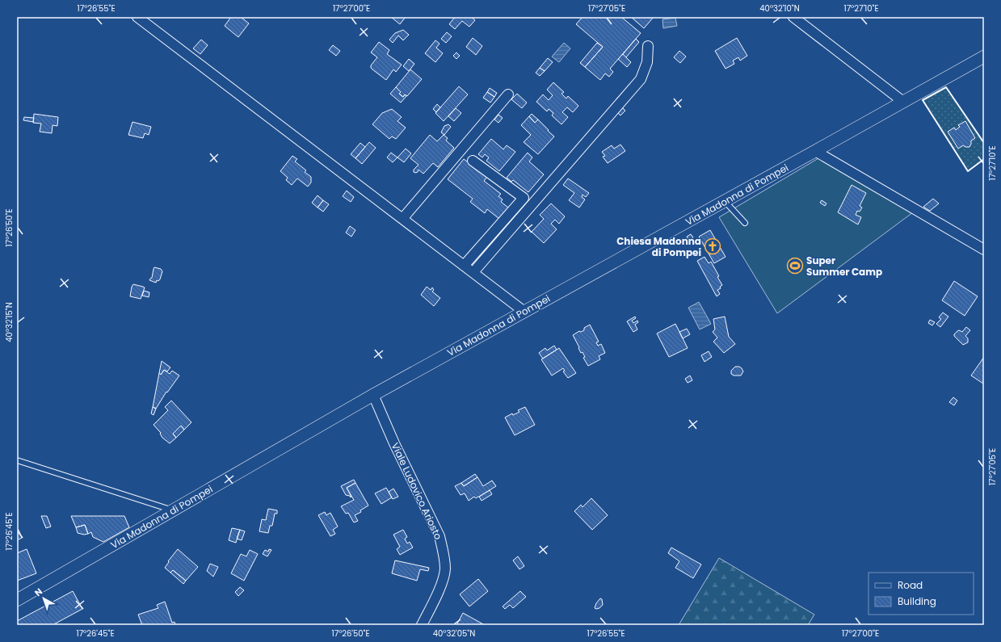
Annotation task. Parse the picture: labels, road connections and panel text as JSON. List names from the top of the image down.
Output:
{
  "streets": {
    "street": ["Via Madonna di Pompei", "Viale Ludovico Ariosto"]
  },
  "crossings": [
    ["Via Madonna di Pompei", "Viale Ludovico Ariosto"]
  ],
  "places": {
    "church": ["Chiesa Madonna di Pompei"],
    "sports": ["Super Summer Camp"]
  },
  "legend": ["Road", "Building"],
  "north": "top left",
  "coordinates": [
    "17°26'55\"E",
    "17°27'00\"E",
    "17°27'05\"E",
    "40°32'10\"N",
    "17°27'10\"E",
    "17°26'50\"E",
    "40°32'15\"N",
    "17°26'45\"E",
    "40°32'05\"N"
  ]
}
